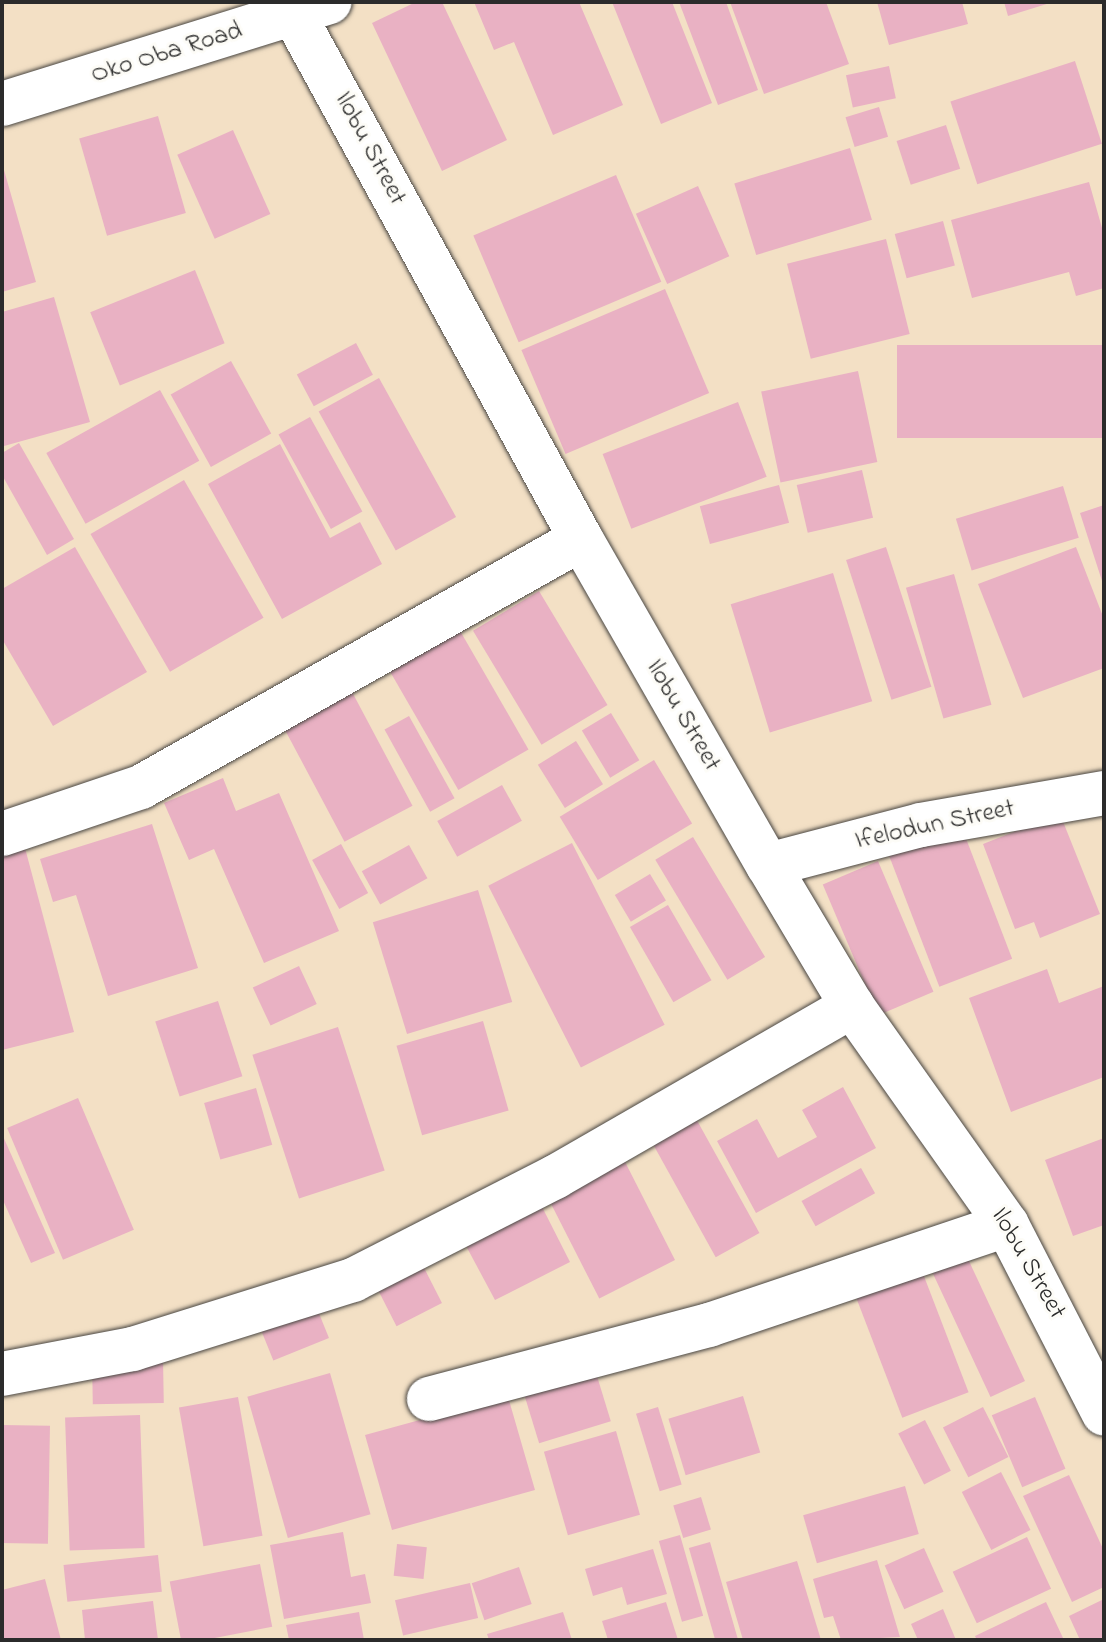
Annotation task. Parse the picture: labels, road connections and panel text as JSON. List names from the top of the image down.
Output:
{
  "streets": {
    "street": ["Oko Oba Road", "Ilobu Street", "Ifelodun Street"]
  },
  "crossings": [
    ["Oko Oba Road", "Ilobu Street"],
    ["Ilobu Street", "Ifelodun Street"]
  ]
}
